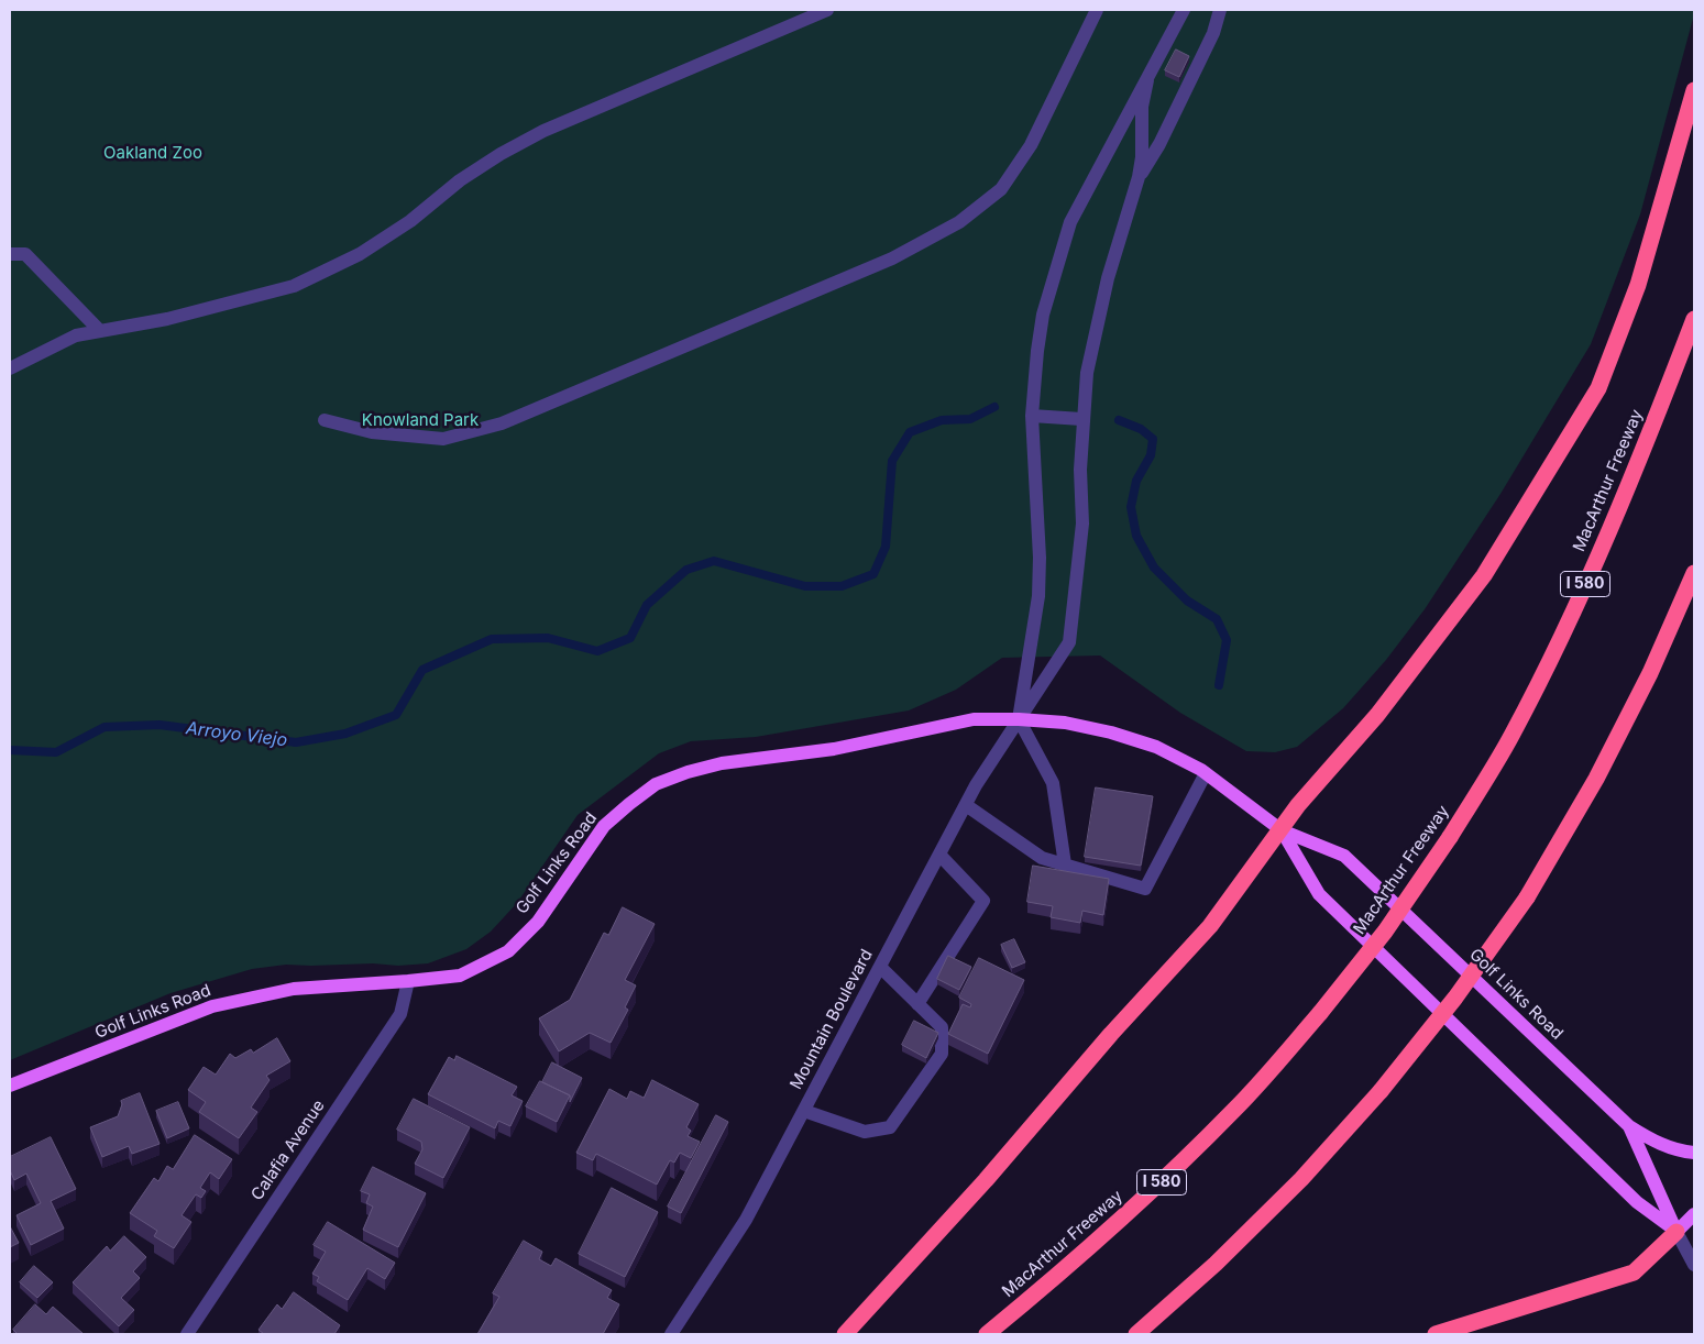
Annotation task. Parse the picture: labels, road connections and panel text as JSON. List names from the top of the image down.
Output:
{
  "streets": {
    "highway": ["MacArthur Freeway", "I 580"],
    "main road": ["Golf Links Road"],
    "street": ["Mountain Boulevard", "Calafia Avenue"]
  },
  "crossings": [
    ["Golf Links Road", "Mountain Boulevard"],
    ["Golf Links Road", "Calafia Avenue"]
  ],
  "water": ["Arroyo Viejo"],
  "parks": ["Oakland Zoo", "Knowland Park"]
}
